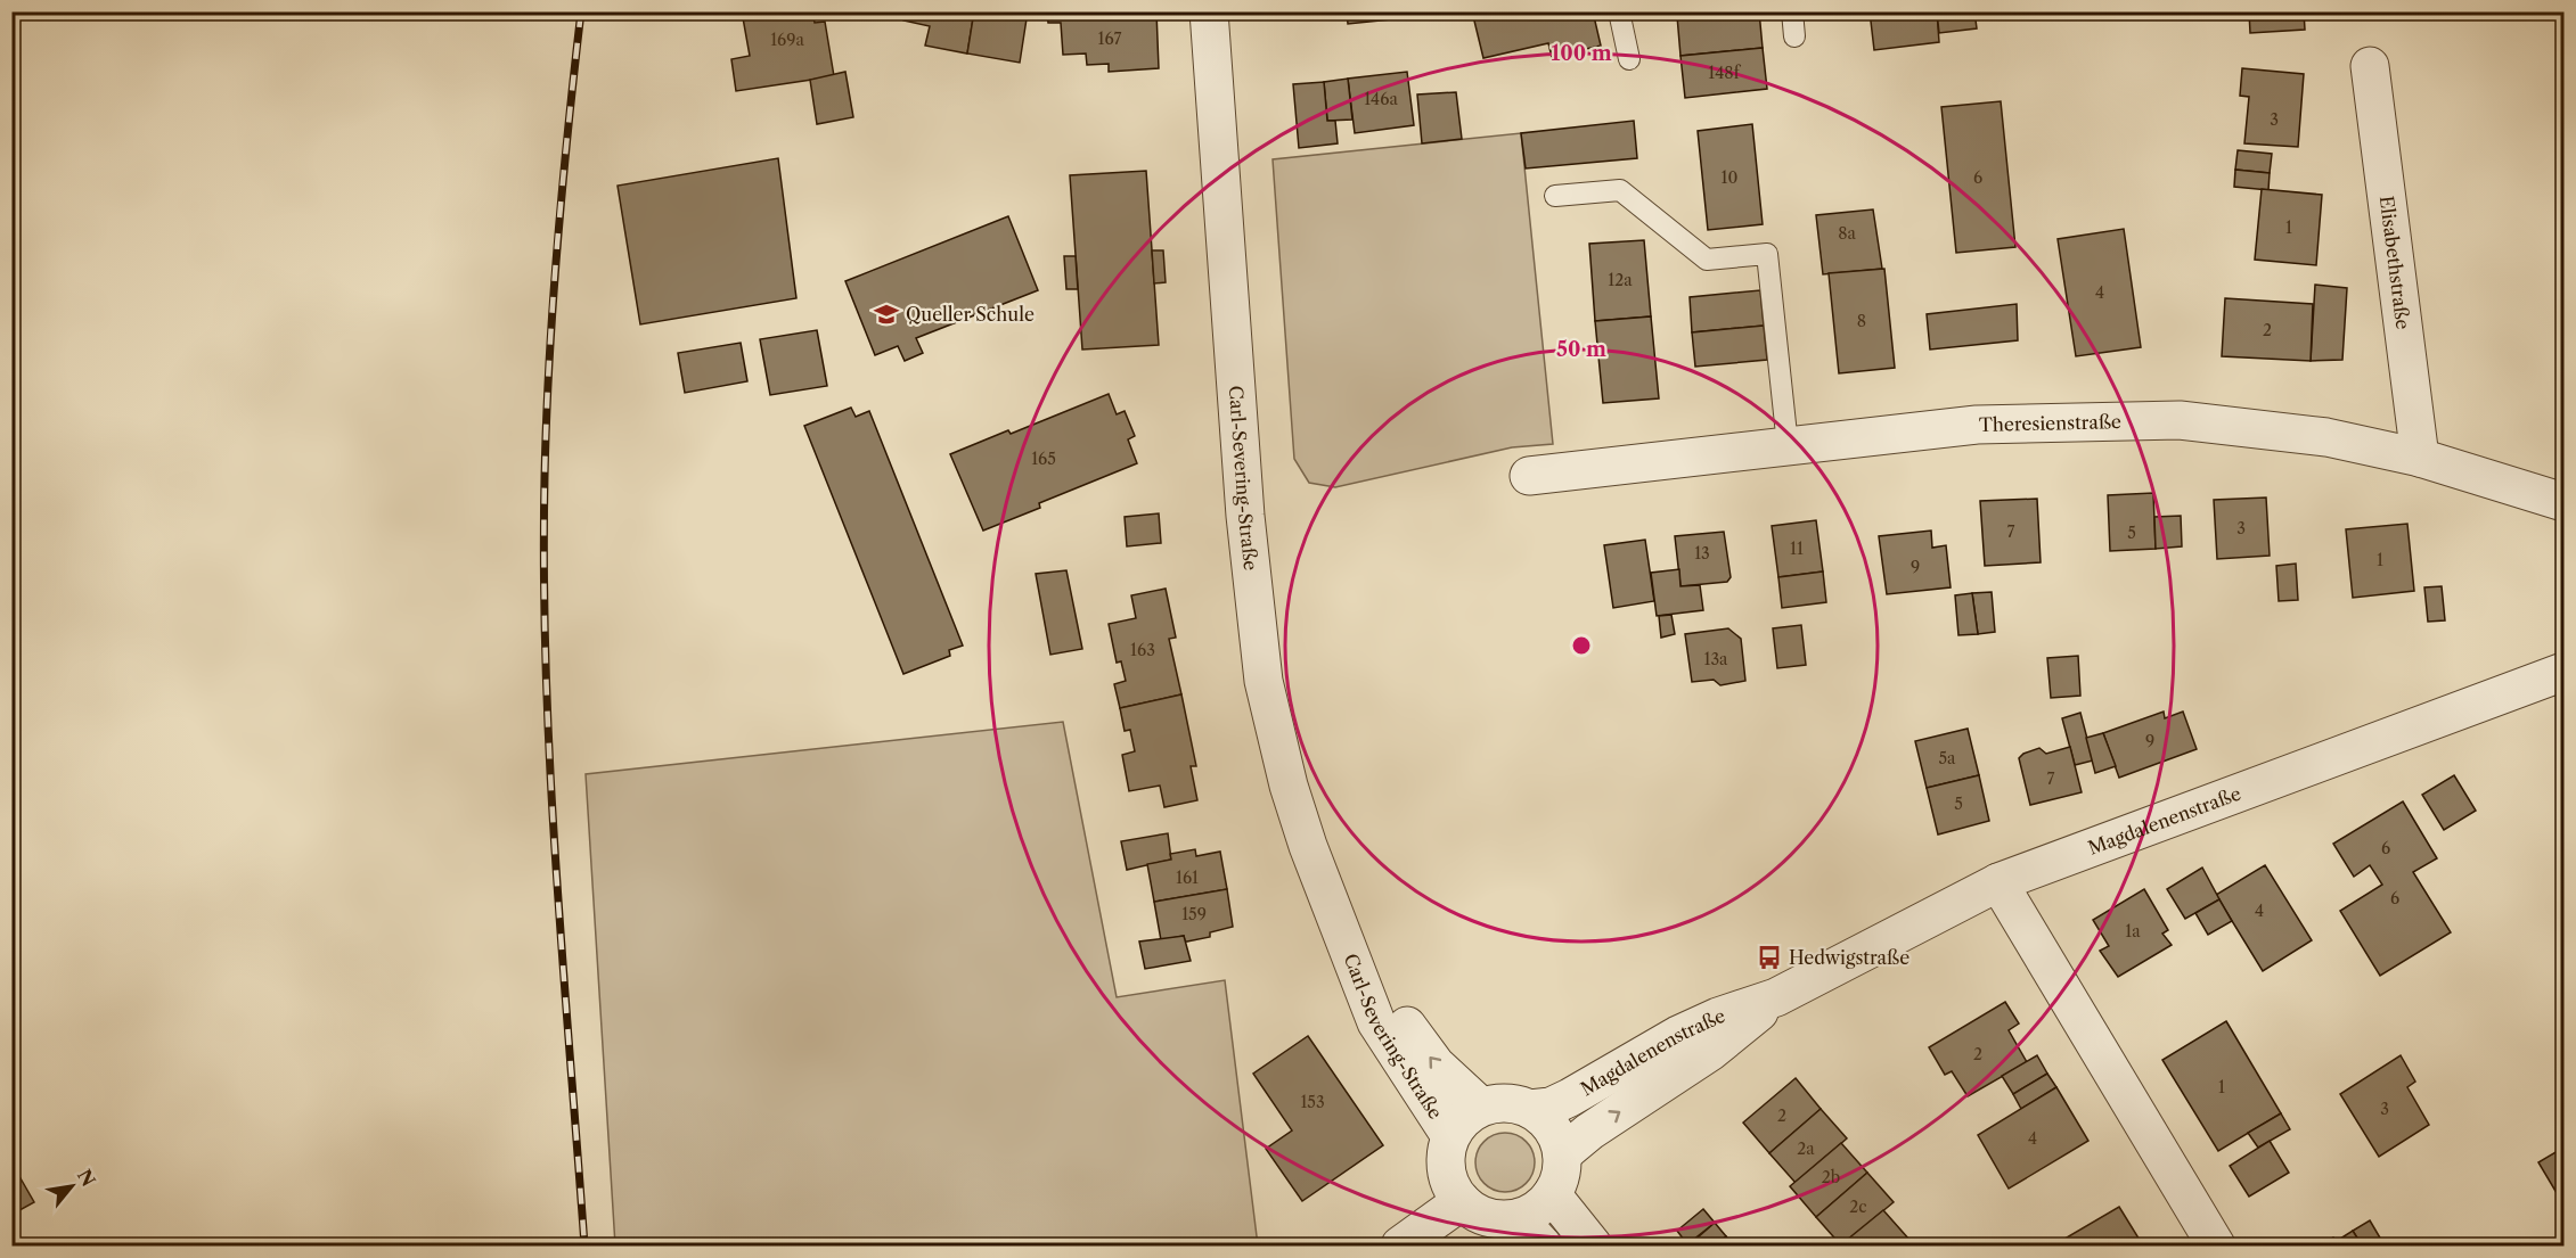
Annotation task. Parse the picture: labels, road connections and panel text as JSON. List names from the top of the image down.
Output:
{
  "streets": {
    "street": [
      "Elisabethstraße",
      "Theresienstraße",
      "Carl-Severing-Straße",
      "Magdalenenstraße"
    ]
  },
  "crossings": [
    ["Elisabethstraße", "Theresienstraße"],
    ["Carl-Severing-Straße", "Magdalenenstraße"]
  ],
  "places": {
    "school or university": ["Queller Schule"],
    "bus stop": ["Hedwigstraße"]
  },
  "house_numbers": [
    "167",
    "169a",
    "148f",
    "146a",
    "3",
    "10",
    "6",
    "1",
    "8a",
    "12a",
    "4",
    "8",
    "2",
    "165",
    "3",
    "7",
    "5",
    "11",
    "13",
    "1",
    "9",
    "163",
    "13a",
    "9",
    "5a",
    "7",
    "5",
    "6",
    "161",
    "6",
    "4",
    "159",
    "1a",
    "2",
    "1",
    "153",
    "3",
    "2",
    "4",
    "2a",
    "2b",
    "2c"
  ],
  "north": "top right",
  "rings": ["100 m", "50 m"]
}
